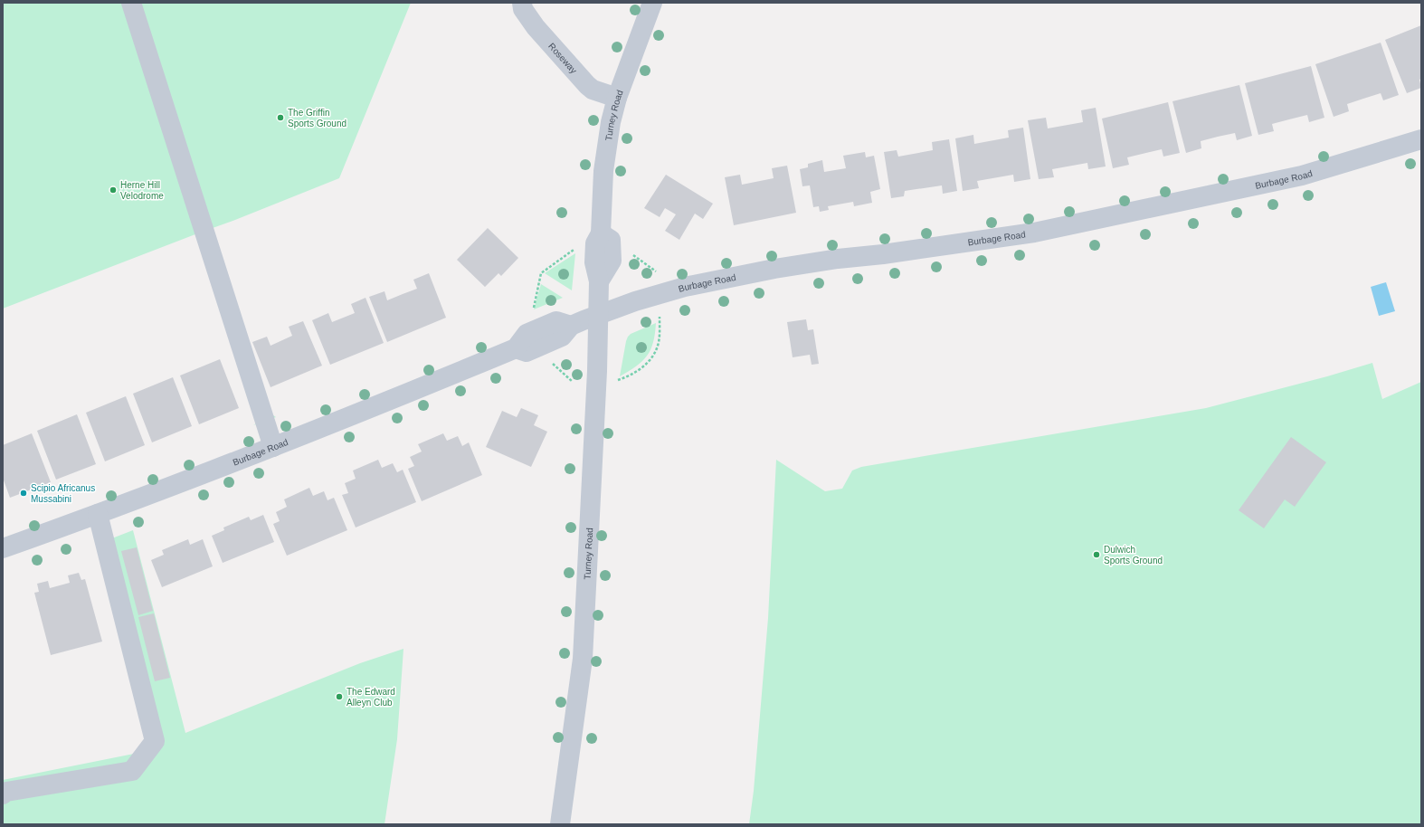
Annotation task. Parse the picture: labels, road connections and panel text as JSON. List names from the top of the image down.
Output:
{
  "streets": {
    "street": ["Roseway", "Turney Road", "Burbage Road"]
  },
  "crossings": [
    ["Roseway", "Turney Road"],
    ["Turney Road", "Burbage Road"]
  ],
  "places": [
    "The Griffin Sports Ground",
    "Herne Hill Velodrome",
    "Scipio Africanus Mussabini",
    "Dulwich Sports Ground",
    "The Edward Alleyn Club"
  ]
}
